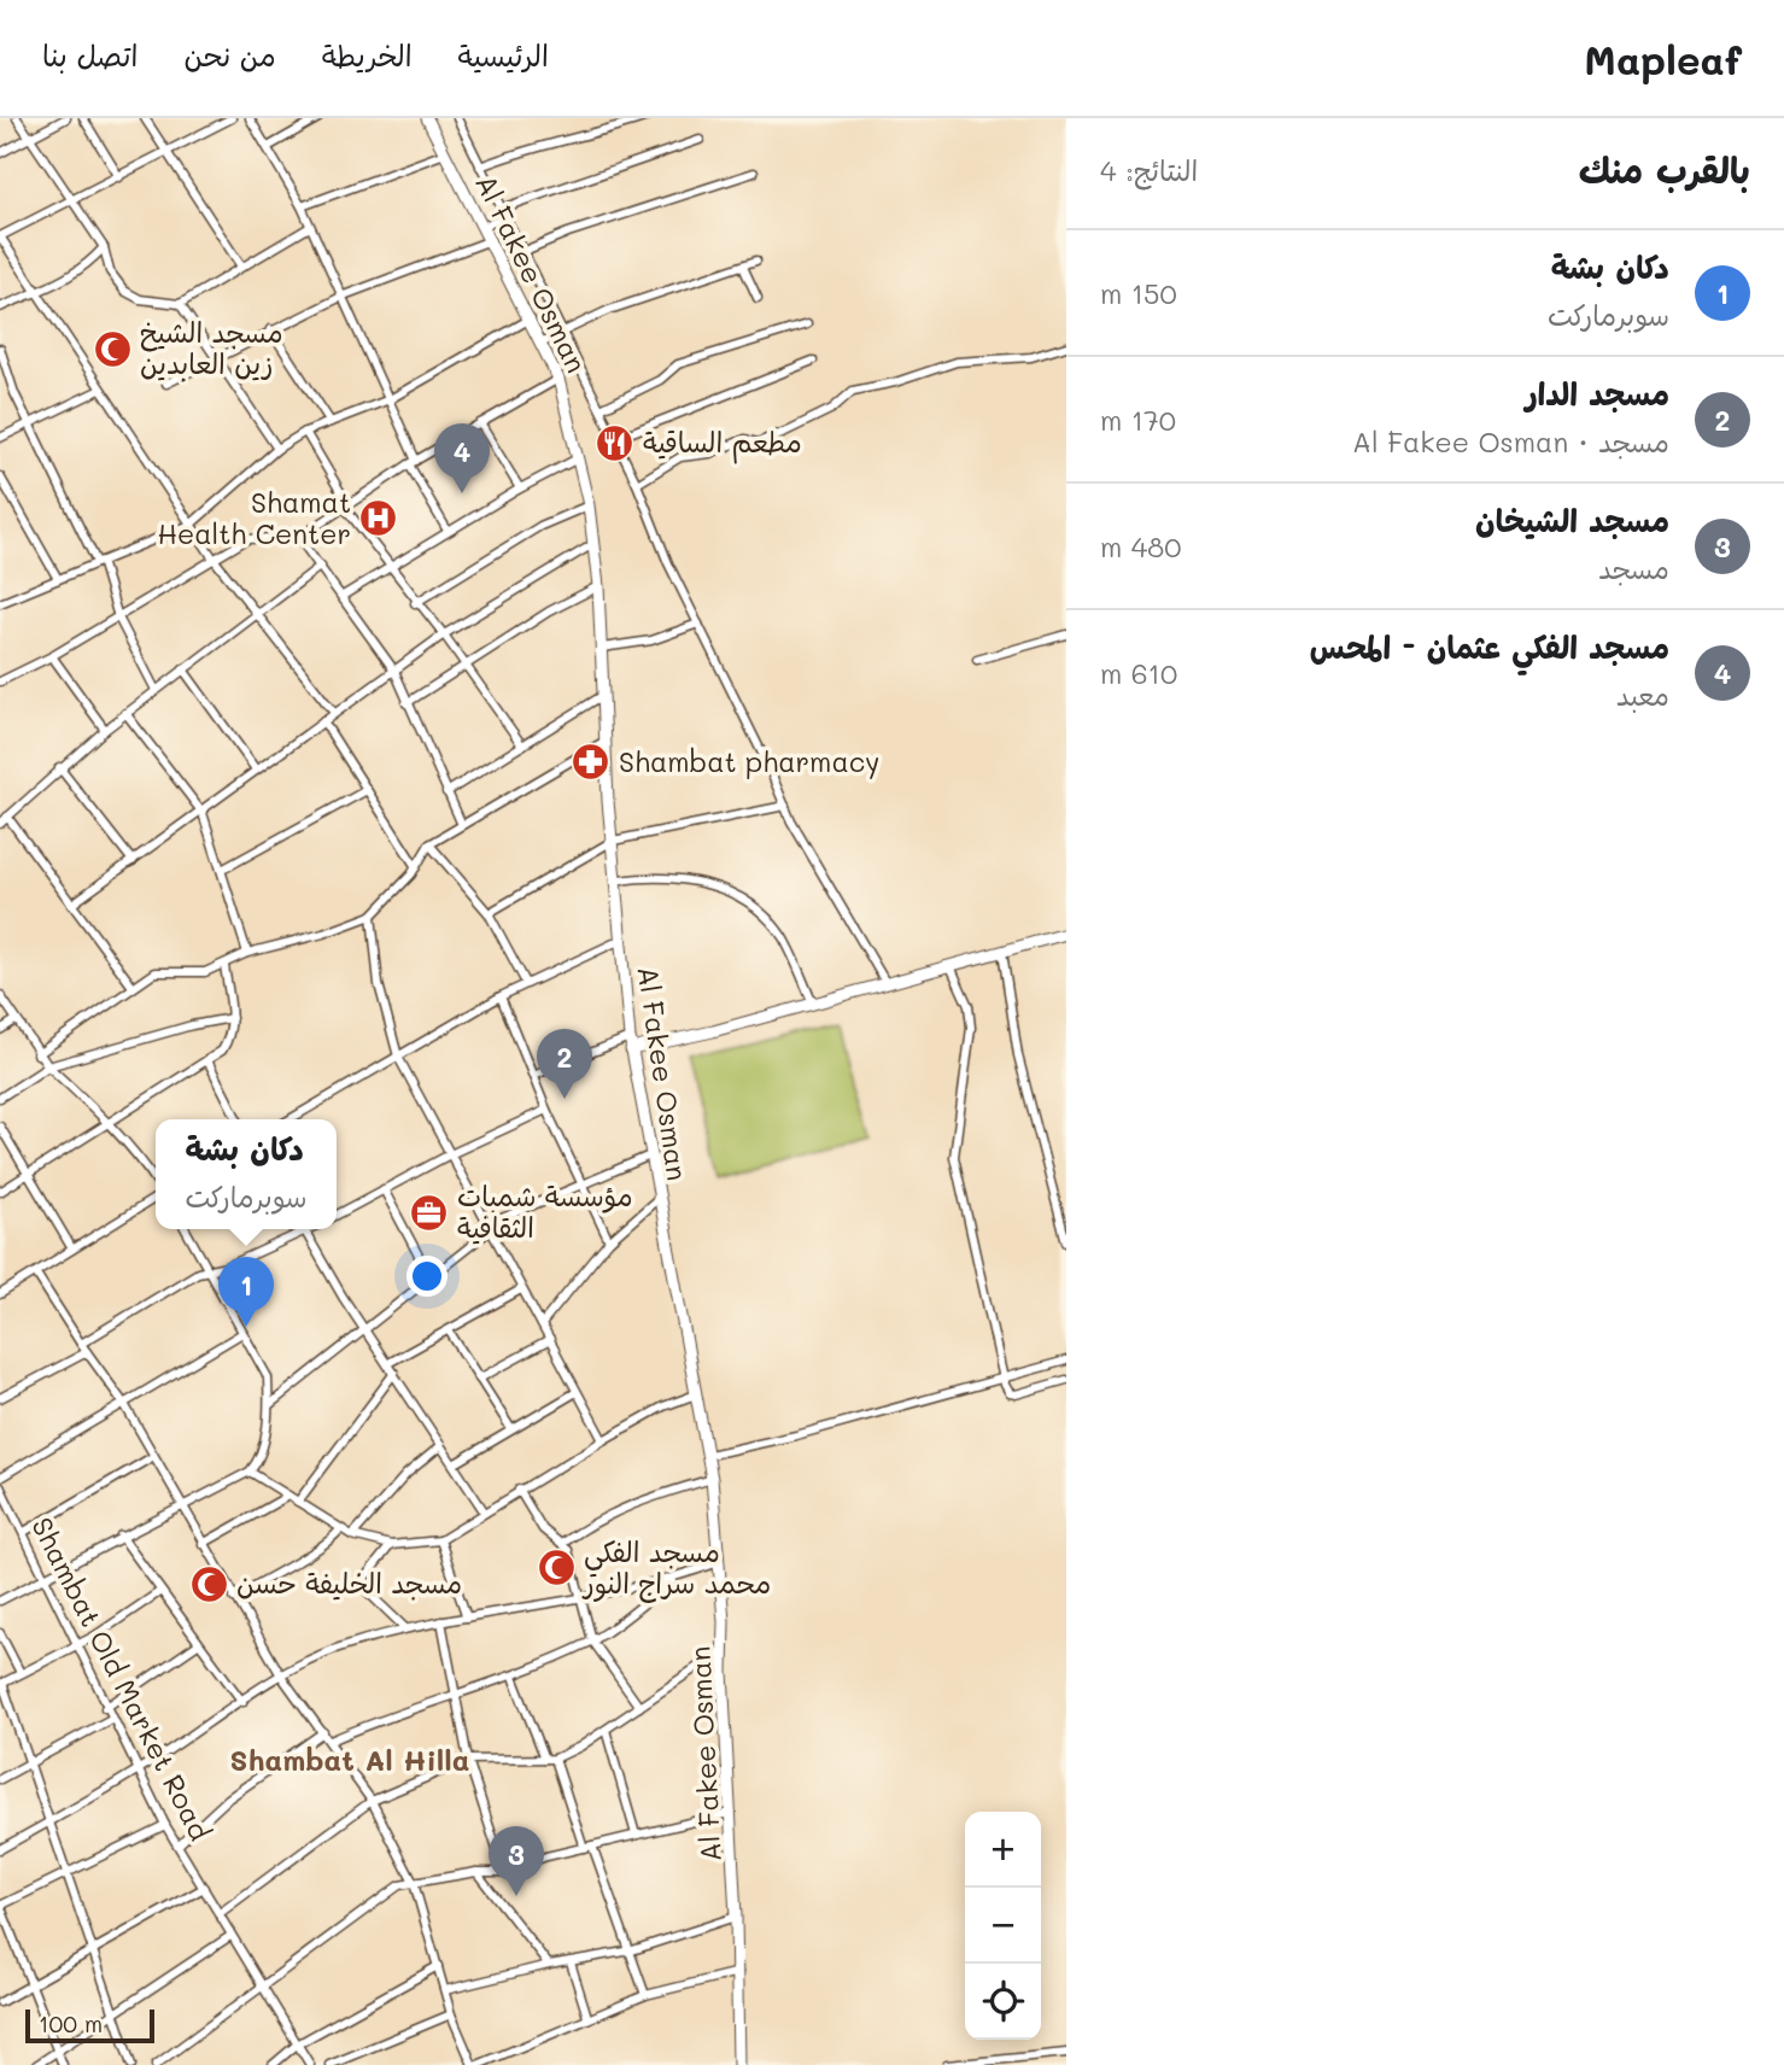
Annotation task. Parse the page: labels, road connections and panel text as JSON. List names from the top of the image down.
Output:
{
  "streets": {
    "street": ["Al Fakee Osman", "Shambat Old Market Road"]
  },
  "districts": ["Shambat Al Hilla"],
  "places": {
    "mosque": ["مسجد الشيخ زين العابدين", "مسجد الفكي محمد سراج النور", "مسجد الخليفة حسن"],
    "restaurant": ["مطعم الساقية"],
    "hospital": ["Shamat Health Center"],
    "pharmacy": ["Shambat pharmacy"],
    "office": ["مؤسسة شمبات الثقافية"]
  },
  "scale_bar": "100 m",
  "page": {
    "header": "Mapleaf",
    "nav": [
      "الرئيسية",
      "الخريطة",
      "من نحن",
      "اتصل بنا"
    ],
    "heading": ["بالقرب منك", "النتائج: 4"],
    "list": [
      {
        "mark": "1",
        "name": "دكان بشة",
        "note": "سوبرماركت",
        "value": "150 m"
      },
      {
        "mark": "2",
        "name": "مسجد الدار",
        "note": "مسجد · Al Fakee Osman",
        "value": "170 m"
      },
      {
        "mark": "3",
        "name": "مسجد الشيخان",
        "note": "مسجد",
        "value": "480 m"
      },
      {
        "mark": "4",
        "name": "مسجد الفكي عثمان - المحس",
        "note": "معبد",
        "value": "610 m"
      }
    ],
    "pins": [
      "4",
      "2",
      "1",
      "3"
    ],
    "popup": ["دكان بشة", "سوبرماركت"],
    "map_buttons": ["+", "−"],
    "scale": "100 m"
  }
}
